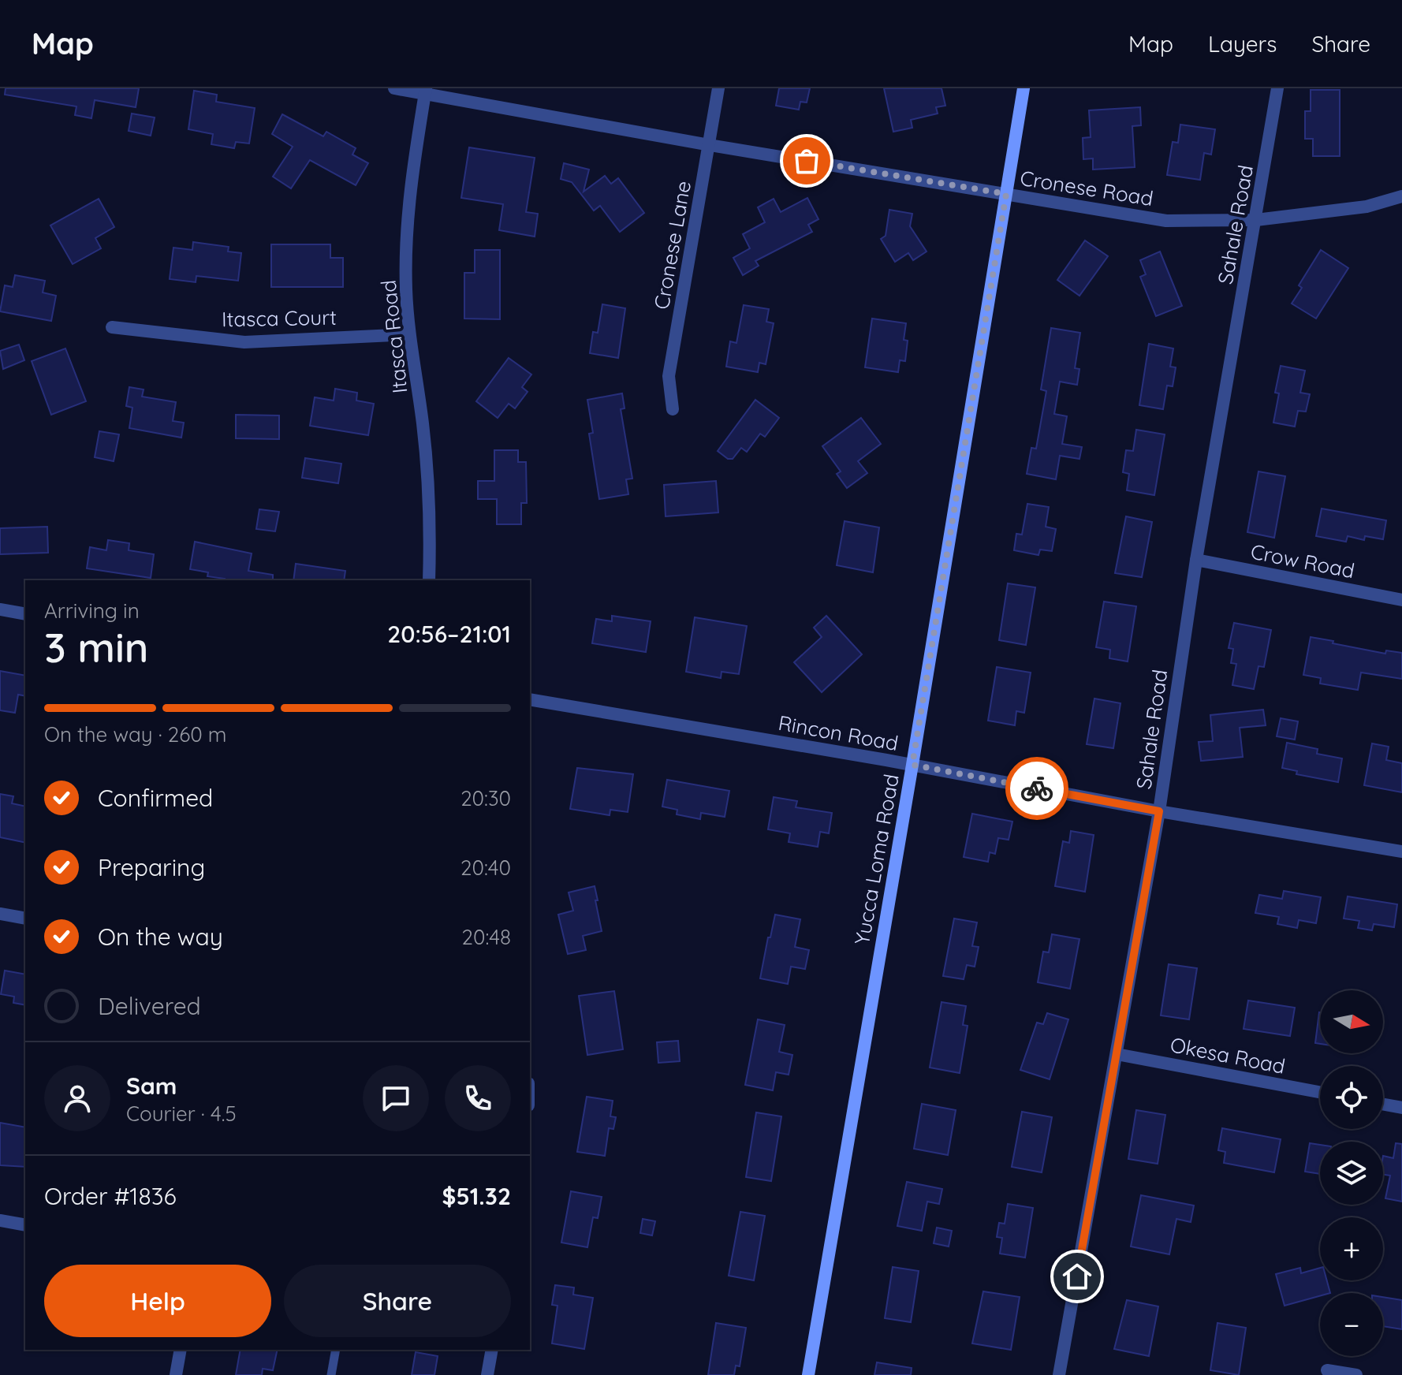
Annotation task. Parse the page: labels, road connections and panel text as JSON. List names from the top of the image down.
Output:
{
  "streets": {
    "main road": ["Yucca Loma Road"],
    "street": [
      "Cronese Road",
      "Sahale Road",
      "Cronese Lane",
      "Itasca Court",
      "Itasca Road",
      "Crow Road",
      "Rincon Road",
      "Okesa Road"
    ]
  },
  "crossings": [
    ["Cronese Road", "Sahale Road"],
    ["Cronese Road", "Cronese Lane"],
    ["Cronese Road", "Itasca Road"],
    ["Cronese Road", "Yucca Loma Road"],
    ["Sahale Road", "Crow Road"],
    ["Sahale Road", "Rincon Road"],
    ["Sahale Road", "Okesa Road"],
    ["Itasca Court", "Itasca Road"],
    ["Rincon Road", "Yucca Loma Road"]
  ],
  "north": "right",
  "page": {
    "header": "Map",
    "nav": ["Map", "Layers", "Share"],
    "heading": ["3 min", "Arriving in", "20:56–21:01"],
    "panel": [
      "Sam",
      "Courier · 4.5",
      "Order #1836",
      "$51.32"
    ],
    "bar": "On the way · 260 m",
    "list": [
      ["Confirmed", "20:30"],
      ["Preparing", "20:40"],
      ["On the way", "20:48"],
      "Delivered"
    ],
    "map_buttons": ["+", "−"],
    "buttons": ["Help", "Share"]
  }
}
